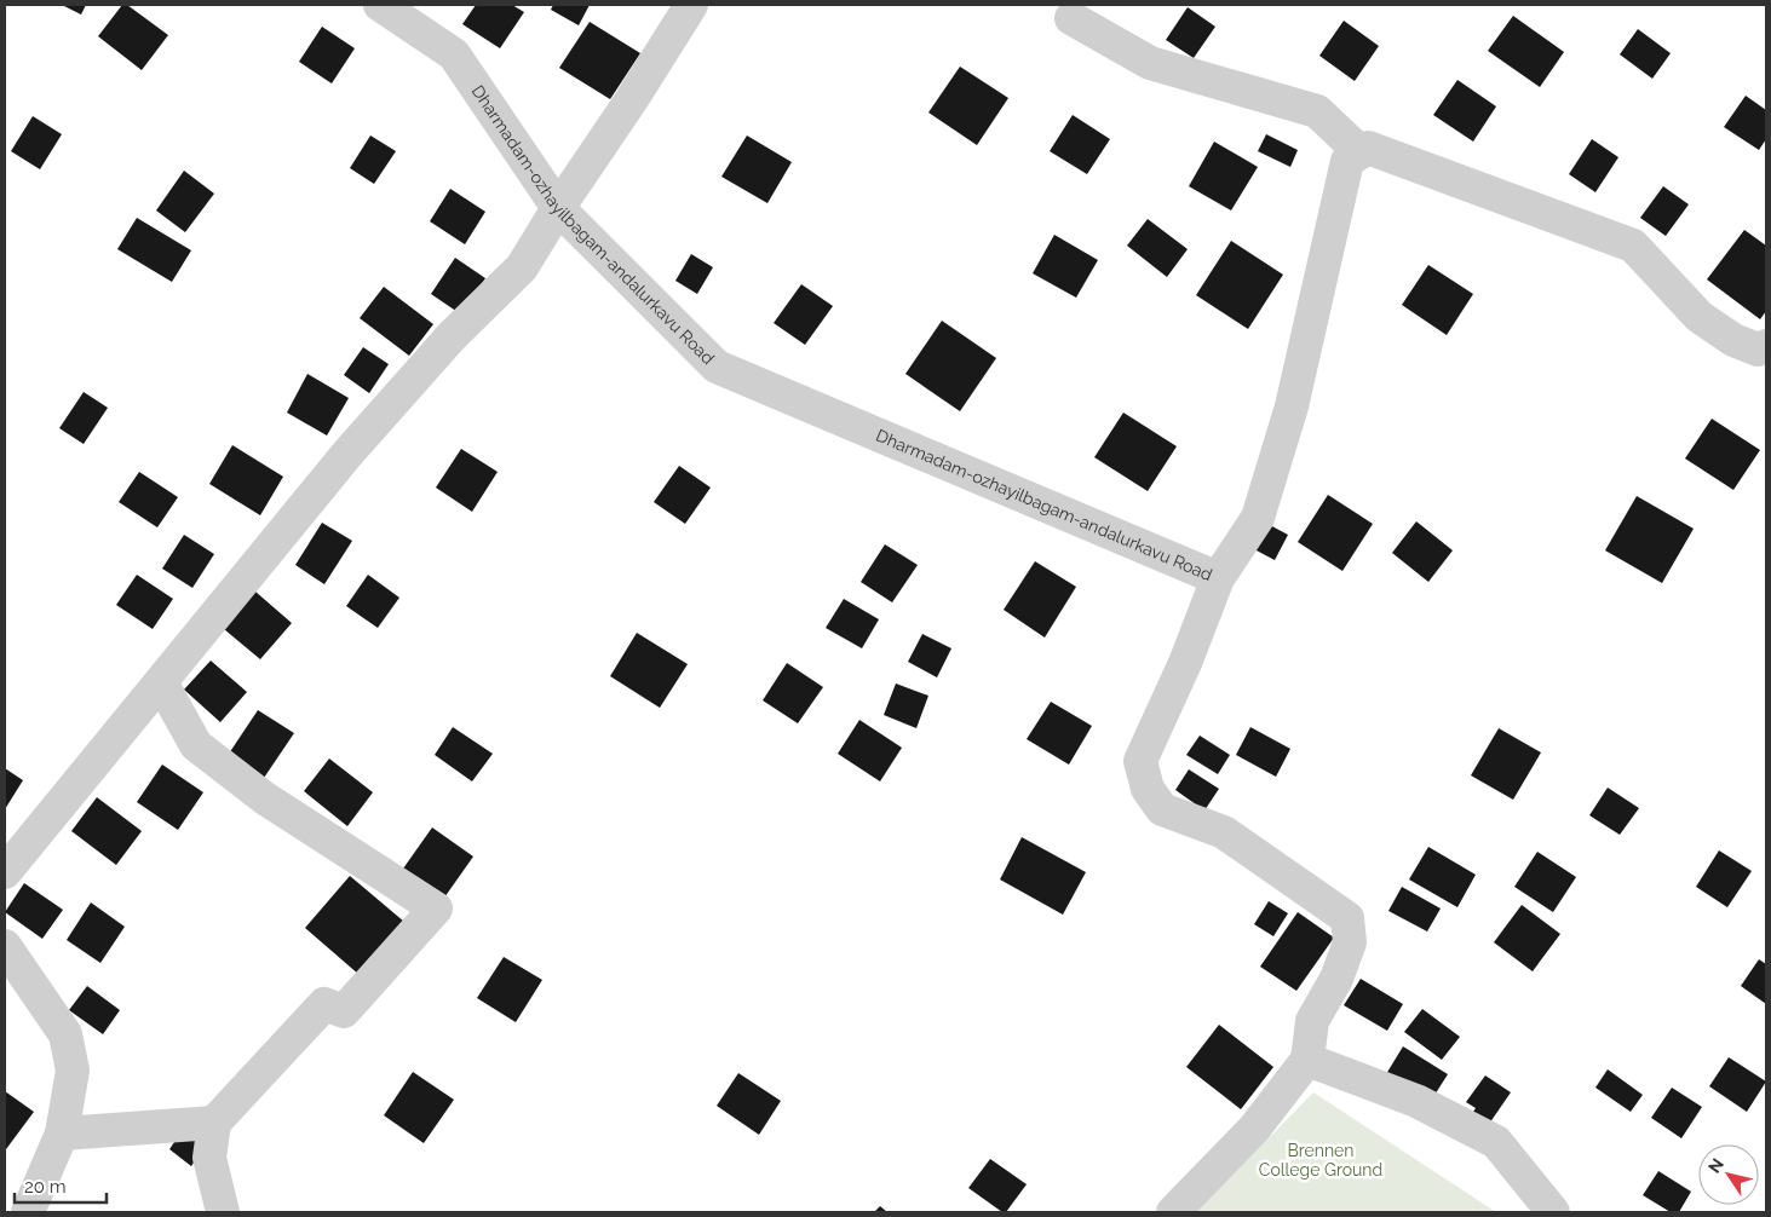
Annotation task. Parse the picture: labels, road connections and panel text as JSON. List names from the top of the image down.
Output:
{
  "streets": {
    "street": ["Dharmadam-ozhayilbagam-andalurkavu Road"]
  },
  "parks": ["Brennen College Ground"],
  "scale_bar": "20 m",
  "north": "top left"
}
